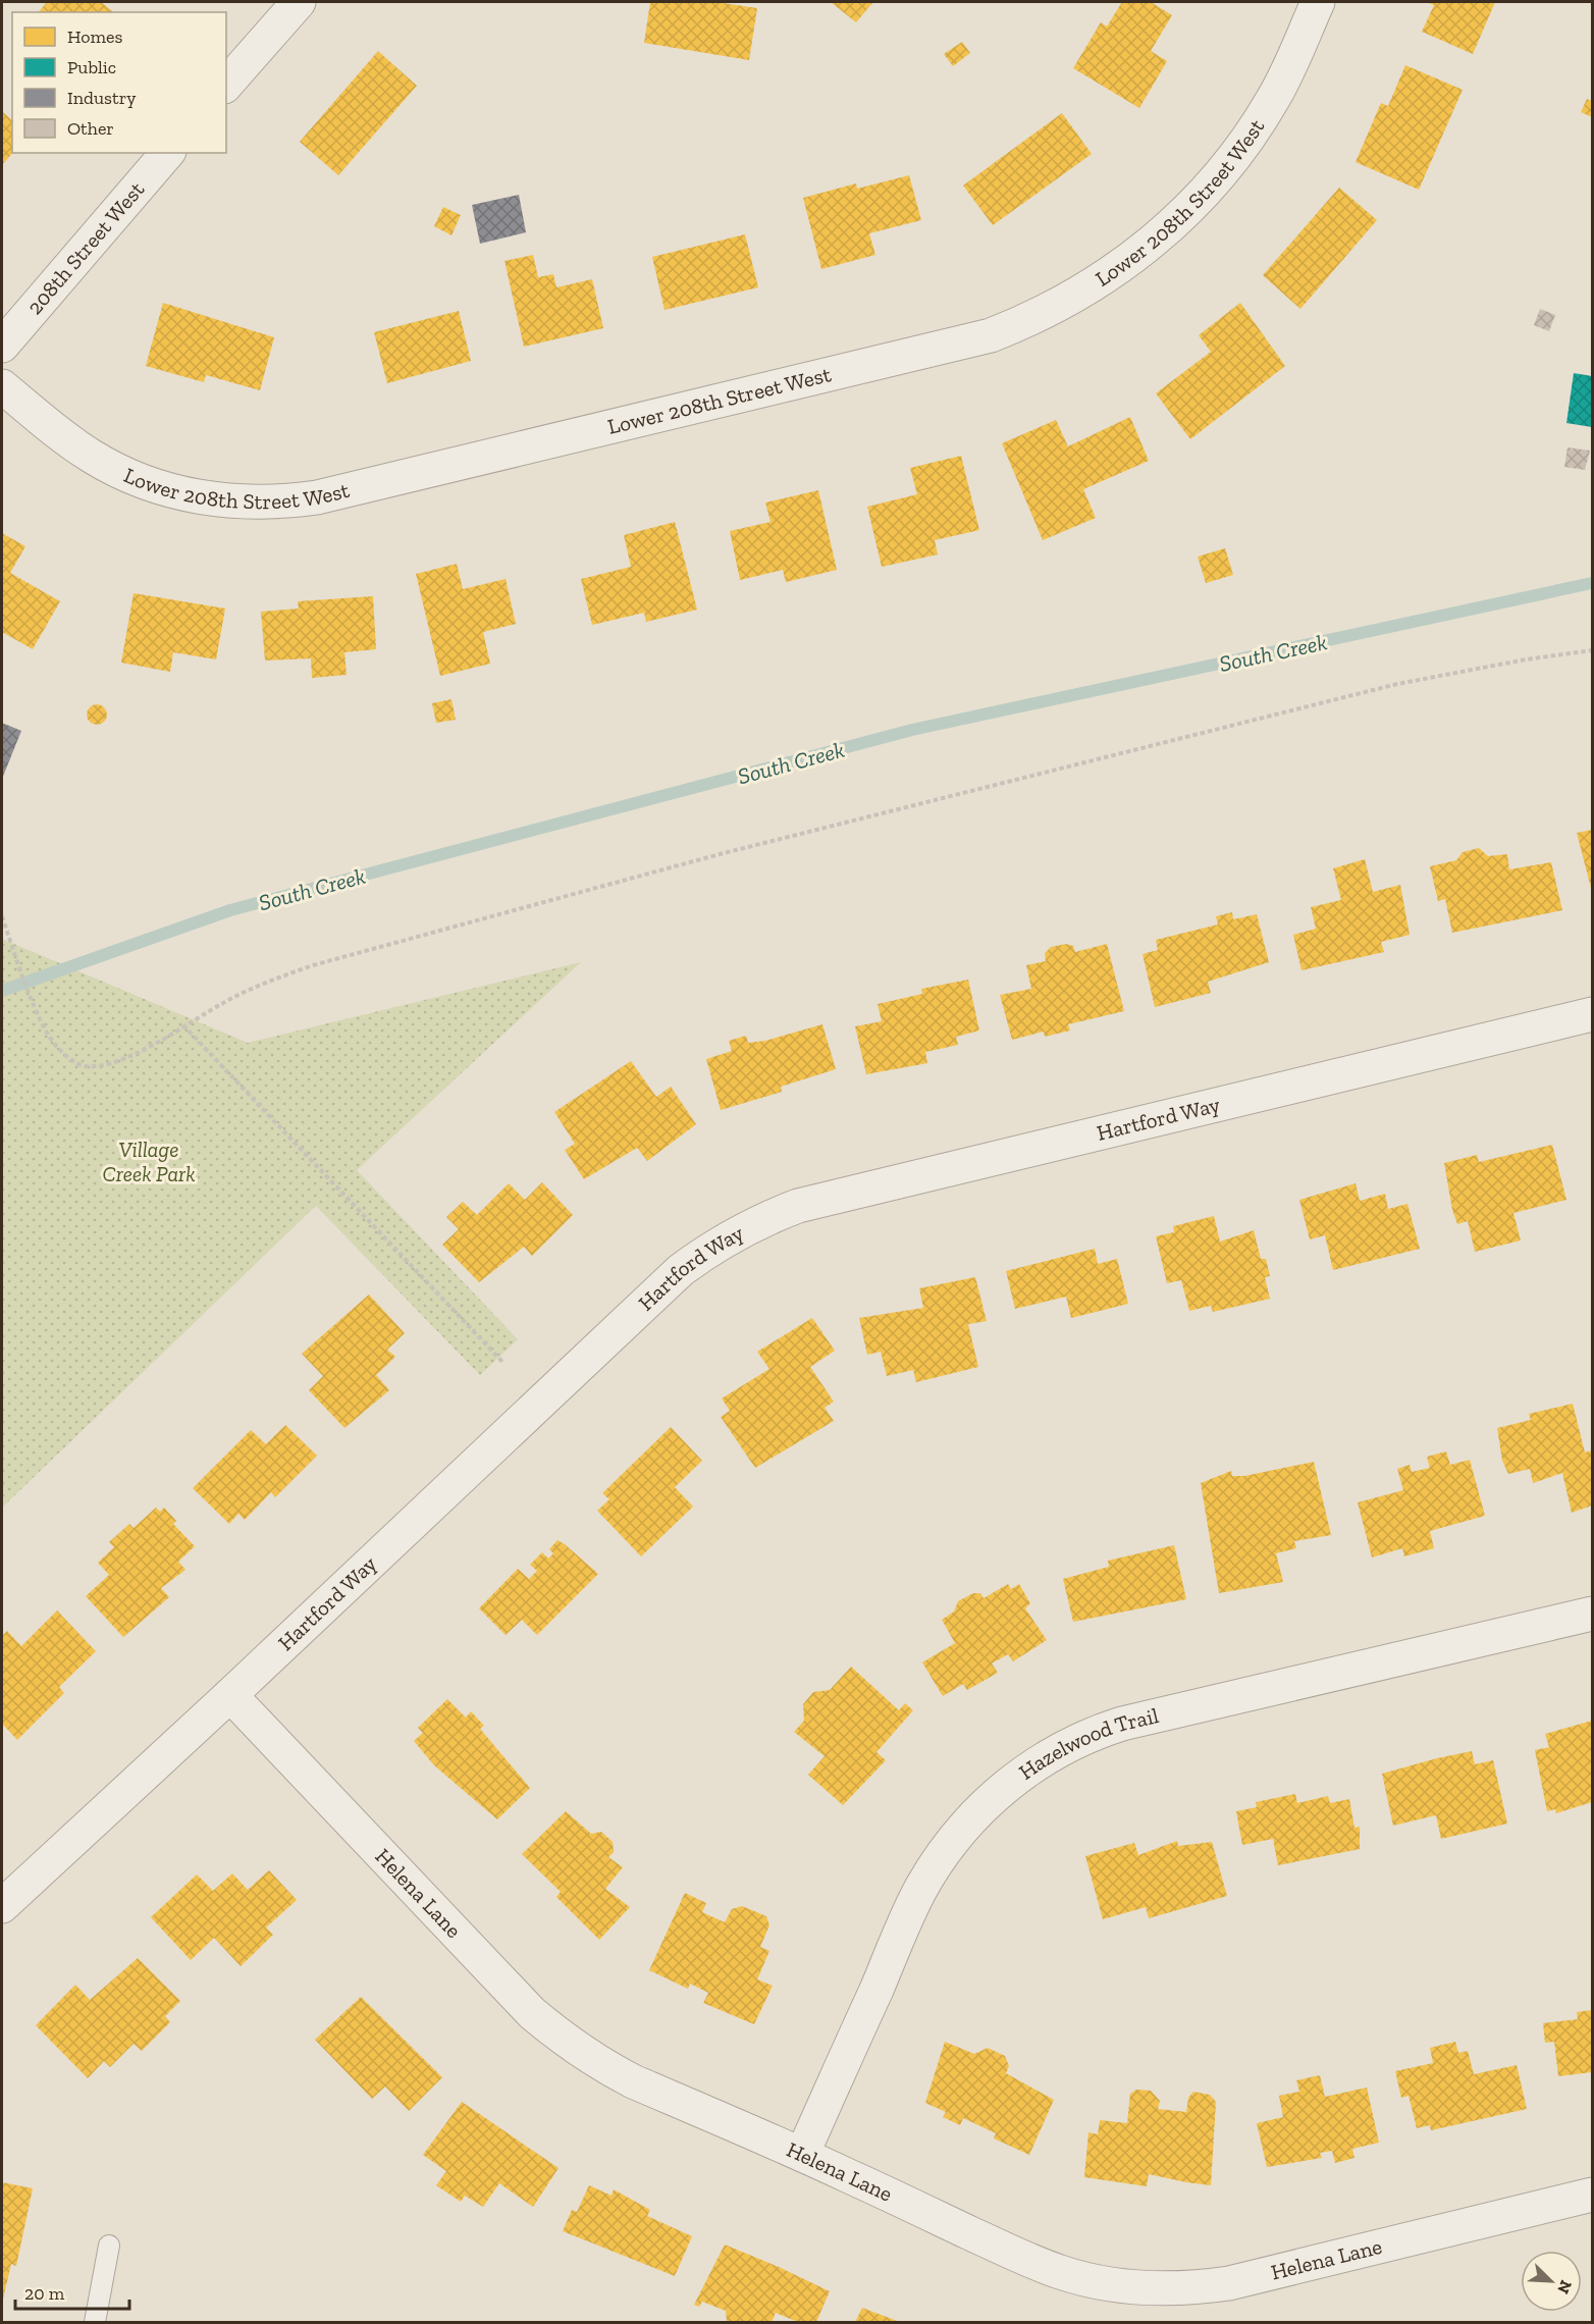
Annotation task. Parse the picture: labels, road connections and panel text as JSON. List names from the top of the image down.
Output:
{
  "streets": {
    "street": [
      "Lower 208th Street West",
      "208th Street West",
      "Hartford Way",
      "Hazelwood Trail",
      "Helena Lane"
    ]
  },
  "crossings": [
    ["Hartford Way", "Helena Lane"],
    ["Hazelwood Trail", "Helena Lane"]
  ],
  "water": ["South Creek"],
  "parks": ["Village Creek Park"],
  "legend": [
    "Homes",
    "Public",
    "Industry",
    "Other"
  ],
  "scale_bar": "20 m",
  "north": "bottom right"
}
